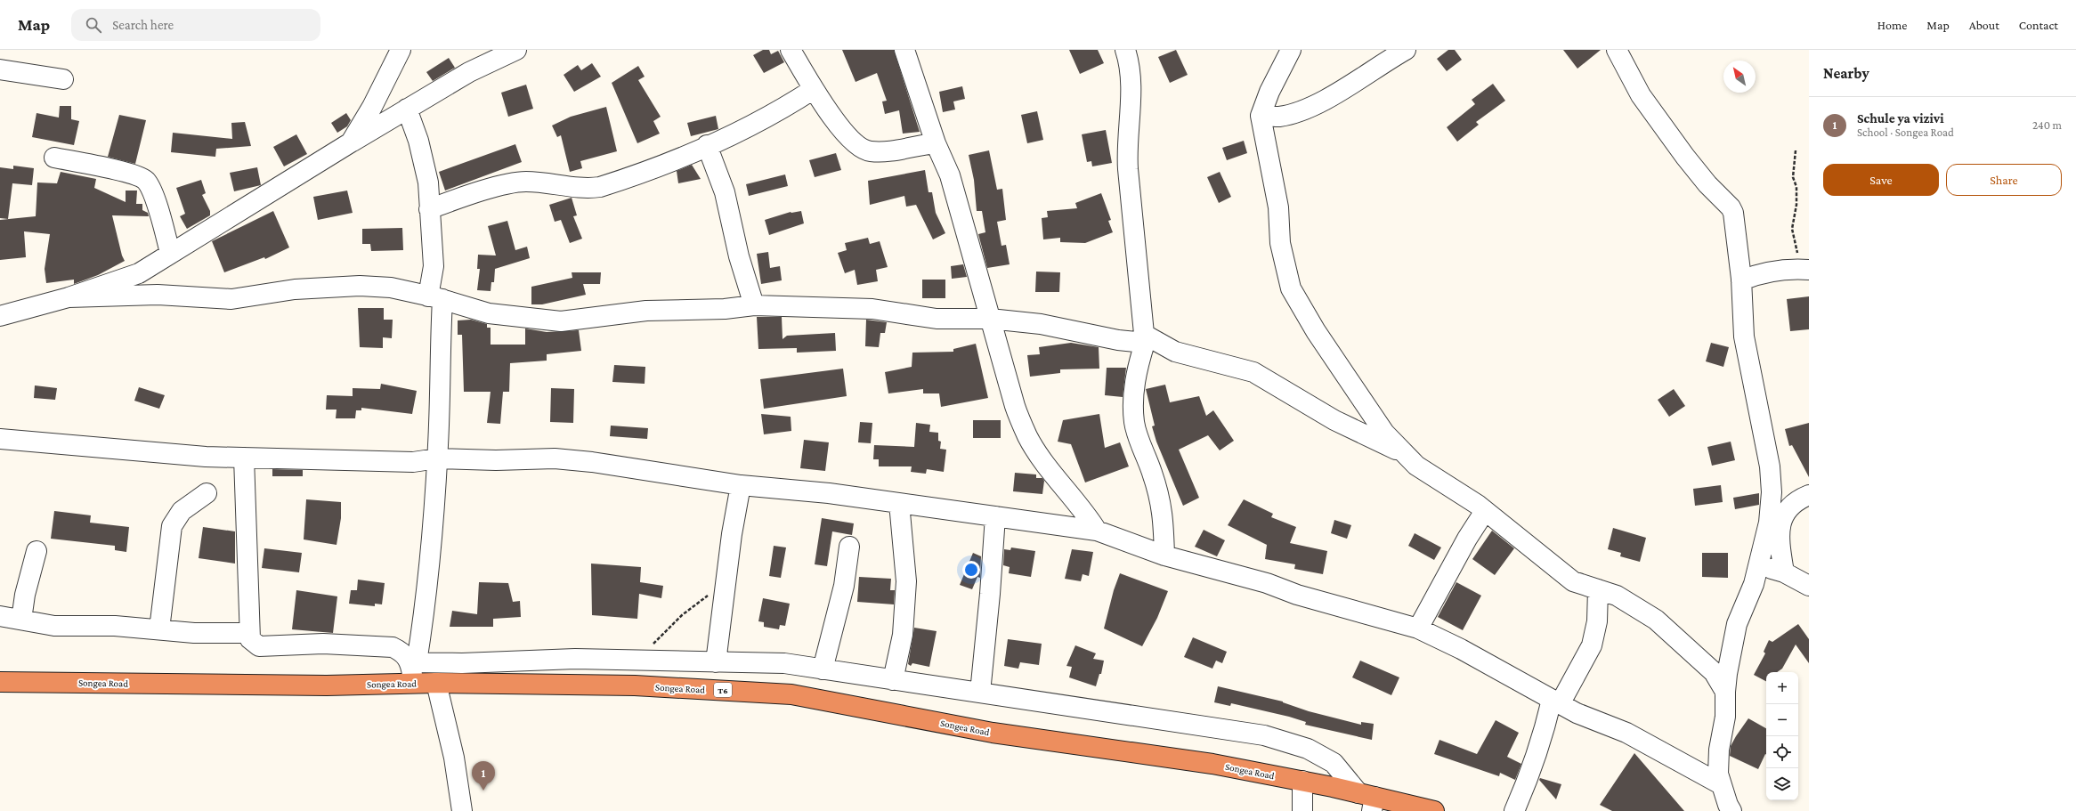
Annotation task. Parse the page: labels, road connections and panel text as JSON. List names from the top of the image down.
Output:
{
  "streets": {
    "highway": ["Songea Road", "T6"]
  },
  "north": "top left",
  "page": {
    "header": "Map",
    "search": "Search here",
    "nav": [
      "Home",
      "Map",
      "About",
      "Contact"
    ],
    "heading": "Nearby",
    "list": [
      {
        "mark": "1",
        "name": "Schule ya vizivi",
        "note": "School · Songea Road",
        "value": "240 m"
      }
    ],
    "buttons": ["Save", "Share"],
    "map_buttons": ["+", "−"],
    "pins": "1"
  }
}
